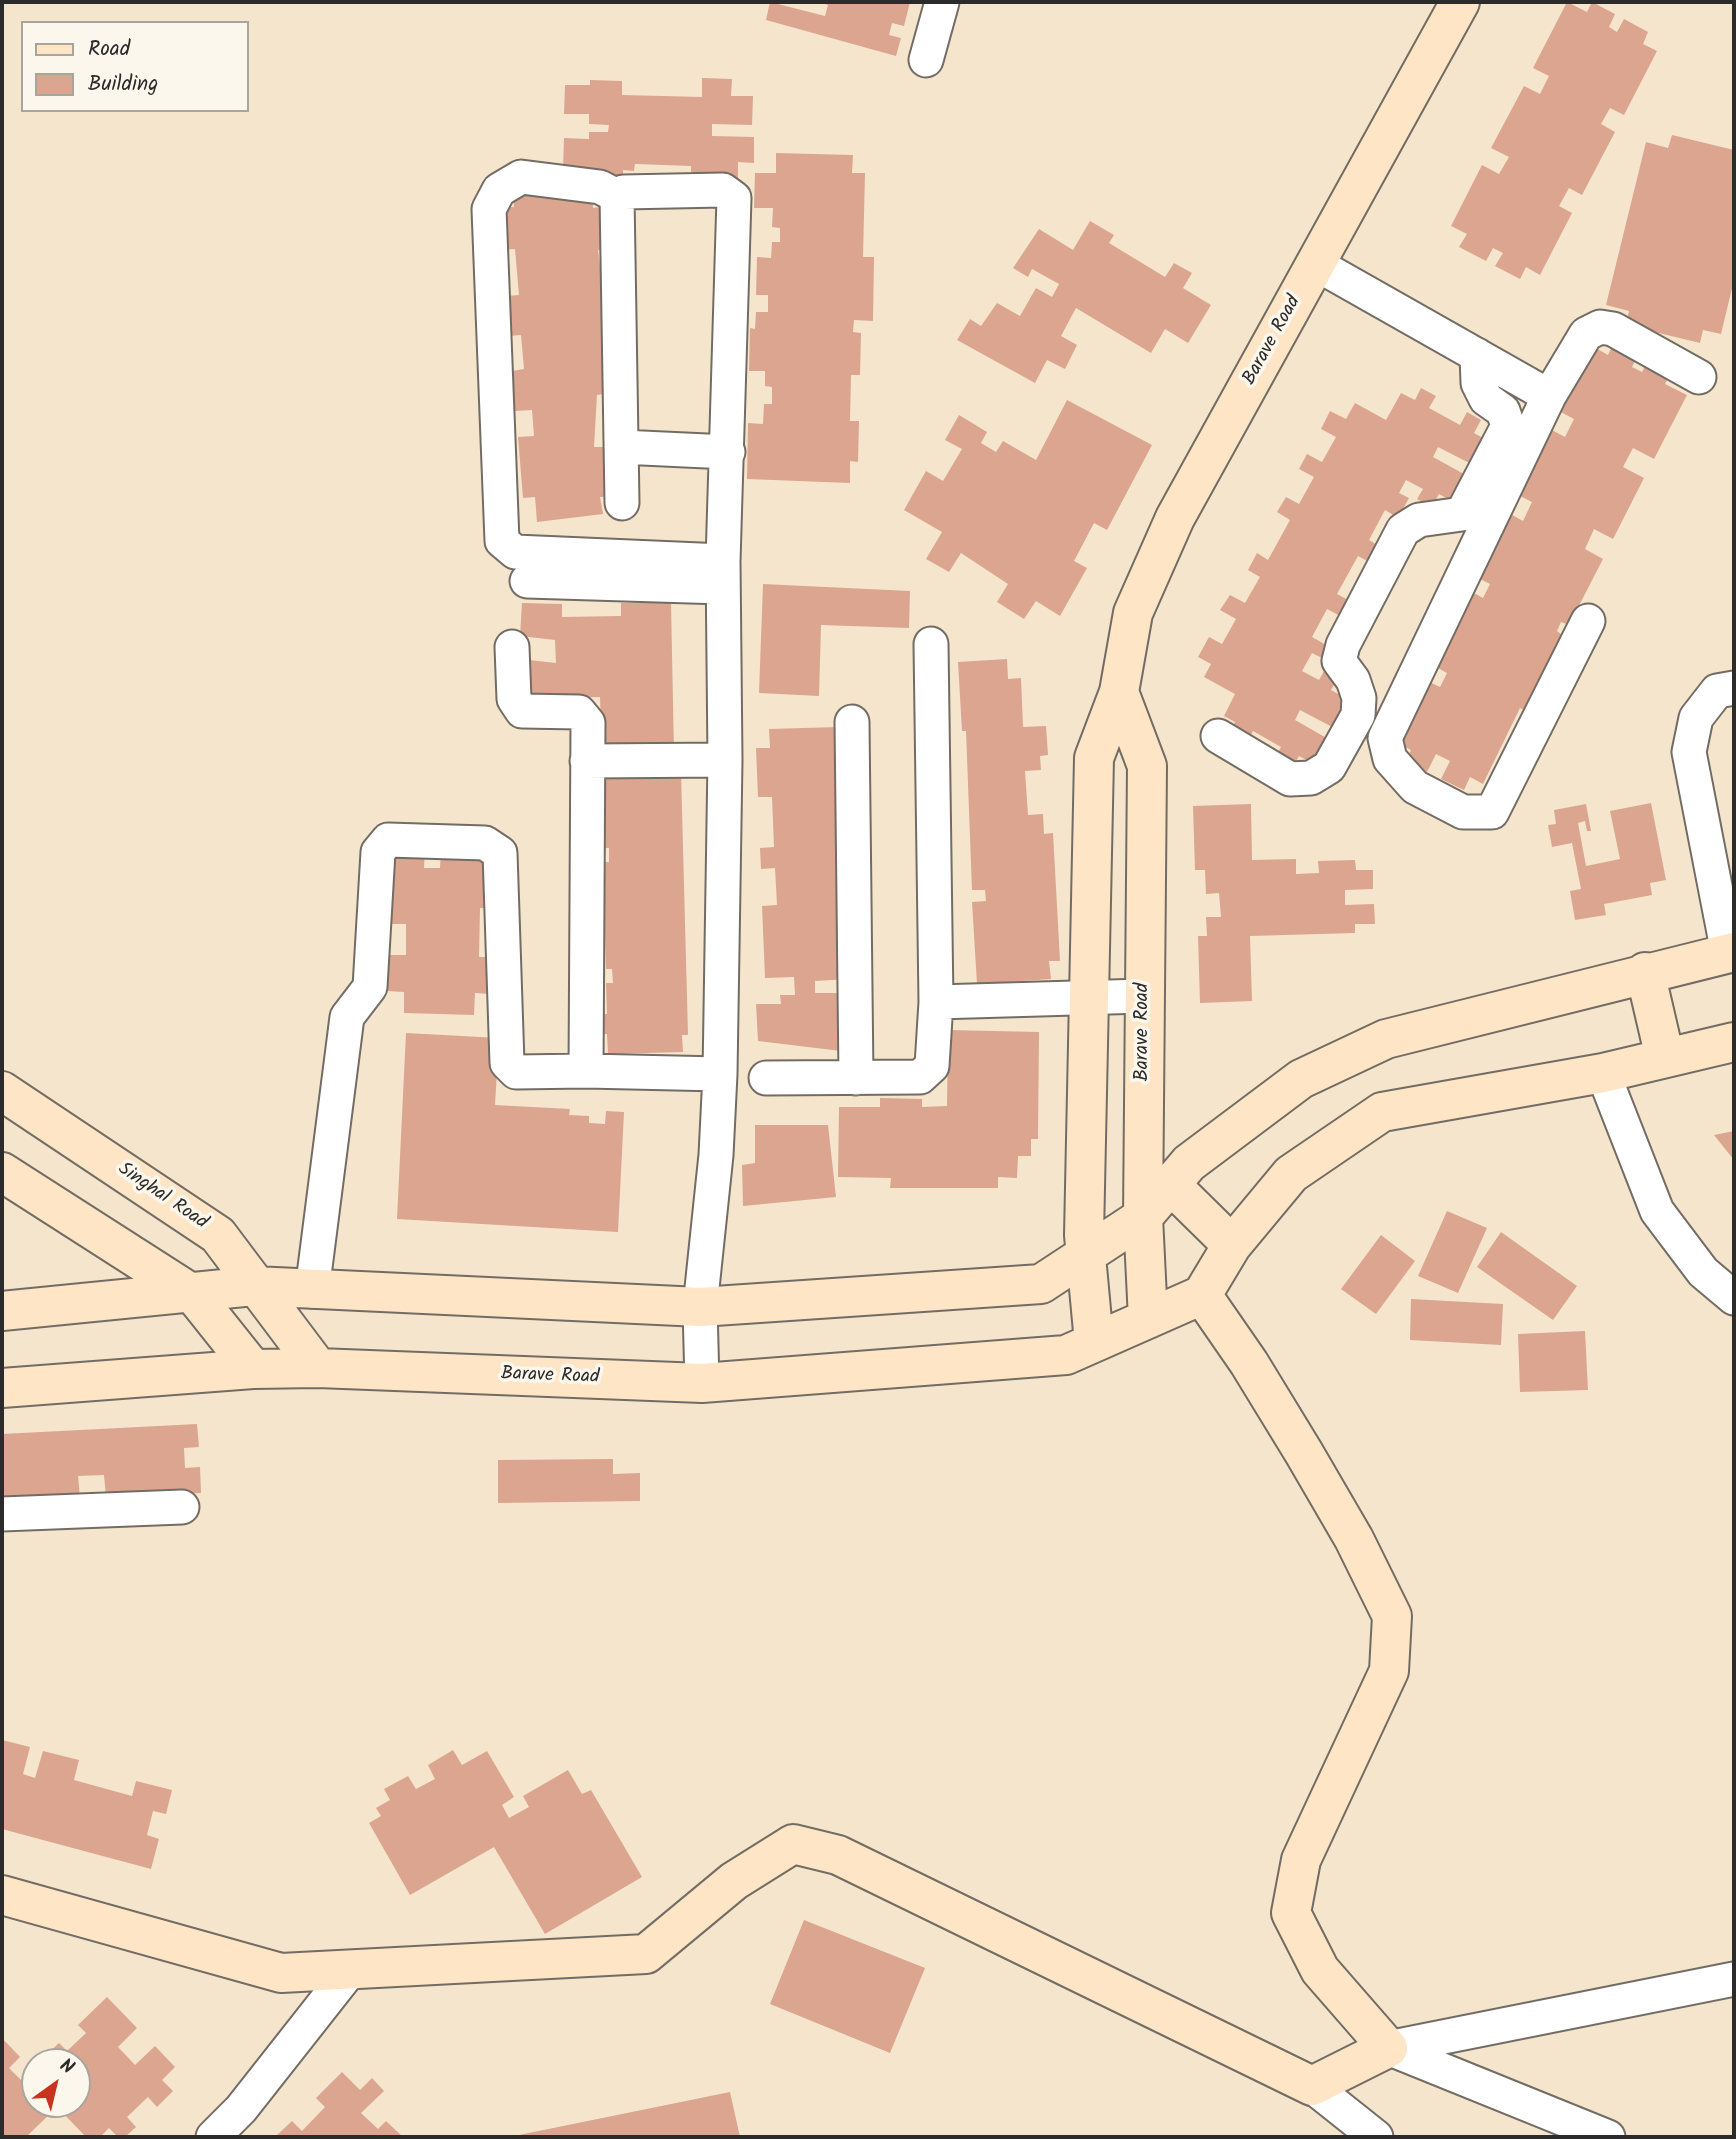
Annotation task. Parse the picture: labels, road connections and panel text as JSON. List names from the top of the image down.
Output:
{
  "streets": {
    "street": ["Barave Road", "Singhal Road"]
  },
  "crossings": [
    ["Barave Road", "Singhal Road"]
  ],
  "legend": ["Road", "Building"],
  "north": "top right"
}
